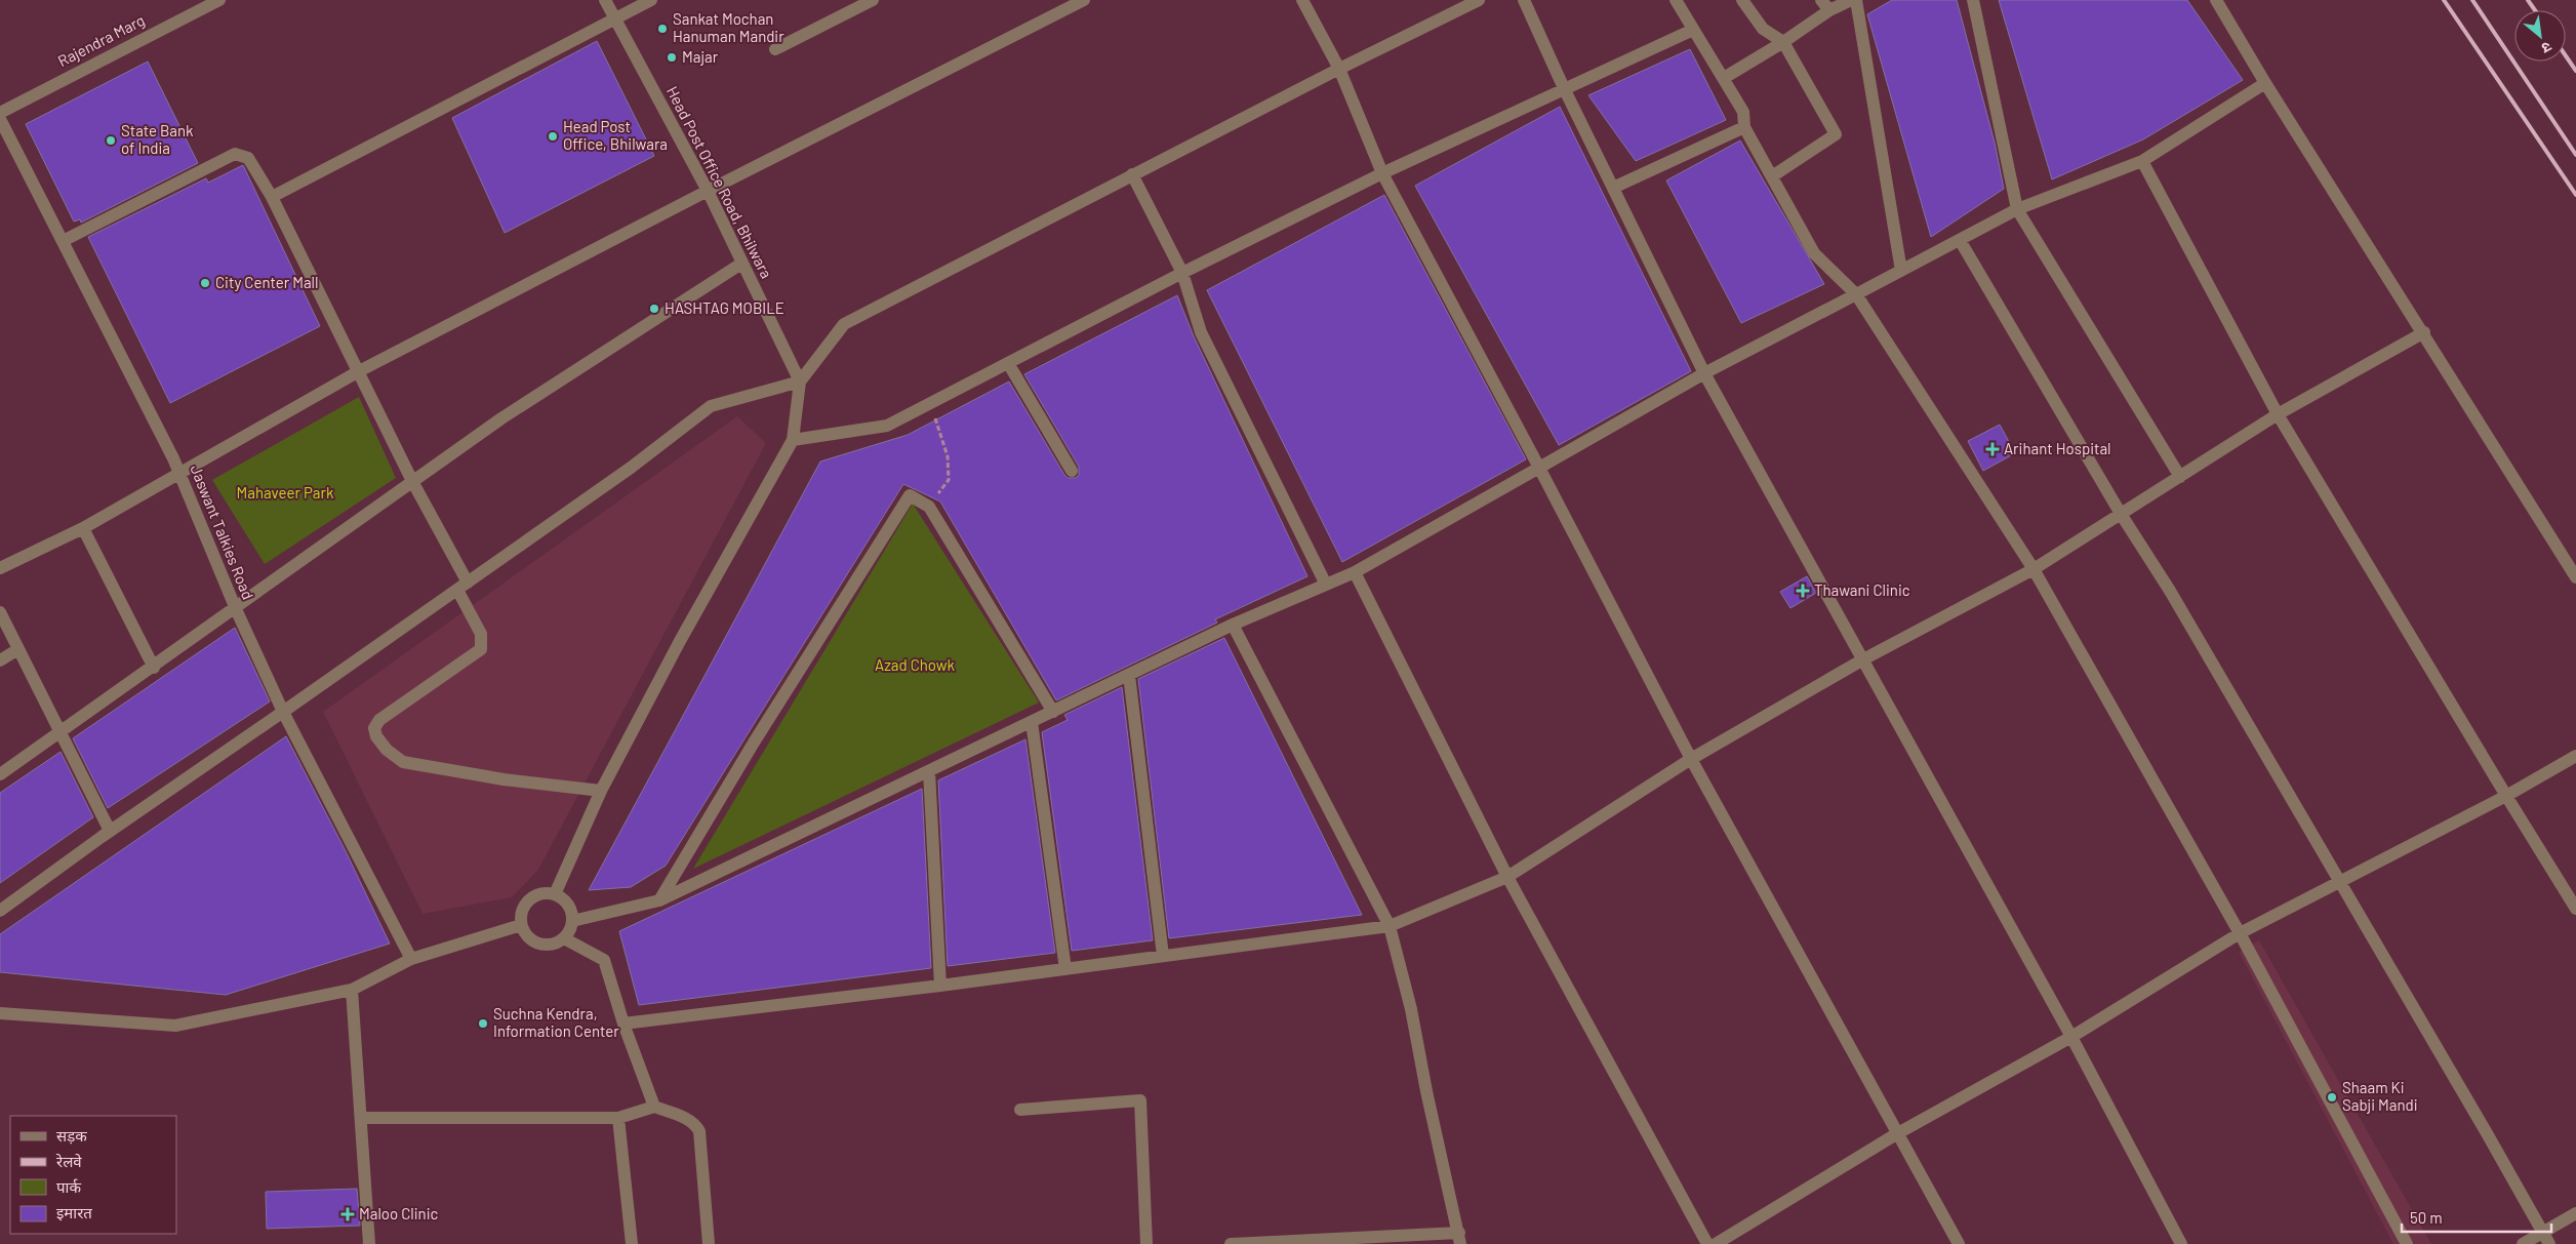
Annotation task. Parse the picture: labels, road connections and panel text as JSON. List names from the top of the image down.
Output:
{
  "streets": {
    "street": ["Rajendra Marg", "Head Post Office Road, Bhilwara", "Jaswant Talkies Road"]
  },
  "parks": ["Mahaveer Park", "Azad Chowk"],
  "places": {
    "other": [
      "Sankat Mochan Hanuman Mandir",
      "Majar",
      "Head Post Office, Bhilwara",
      "State Bank of India",
      "City Center Mall",
      "HASHTAG MOBILE",
      "Suchna Kendra, Information Center",
      "Shaam Ki Sabji Mandi"
    ],
    "health": ["Arihant Hospital", "Thawani Clinic", "Maloo Clinic"]
  },
  "legend": [
    "सड़क",
    "रेलवे",
    "पार्क",
    "इमारत"
  ],
  "scale_bar": "50 m",
  "north": "bottom right"
}
